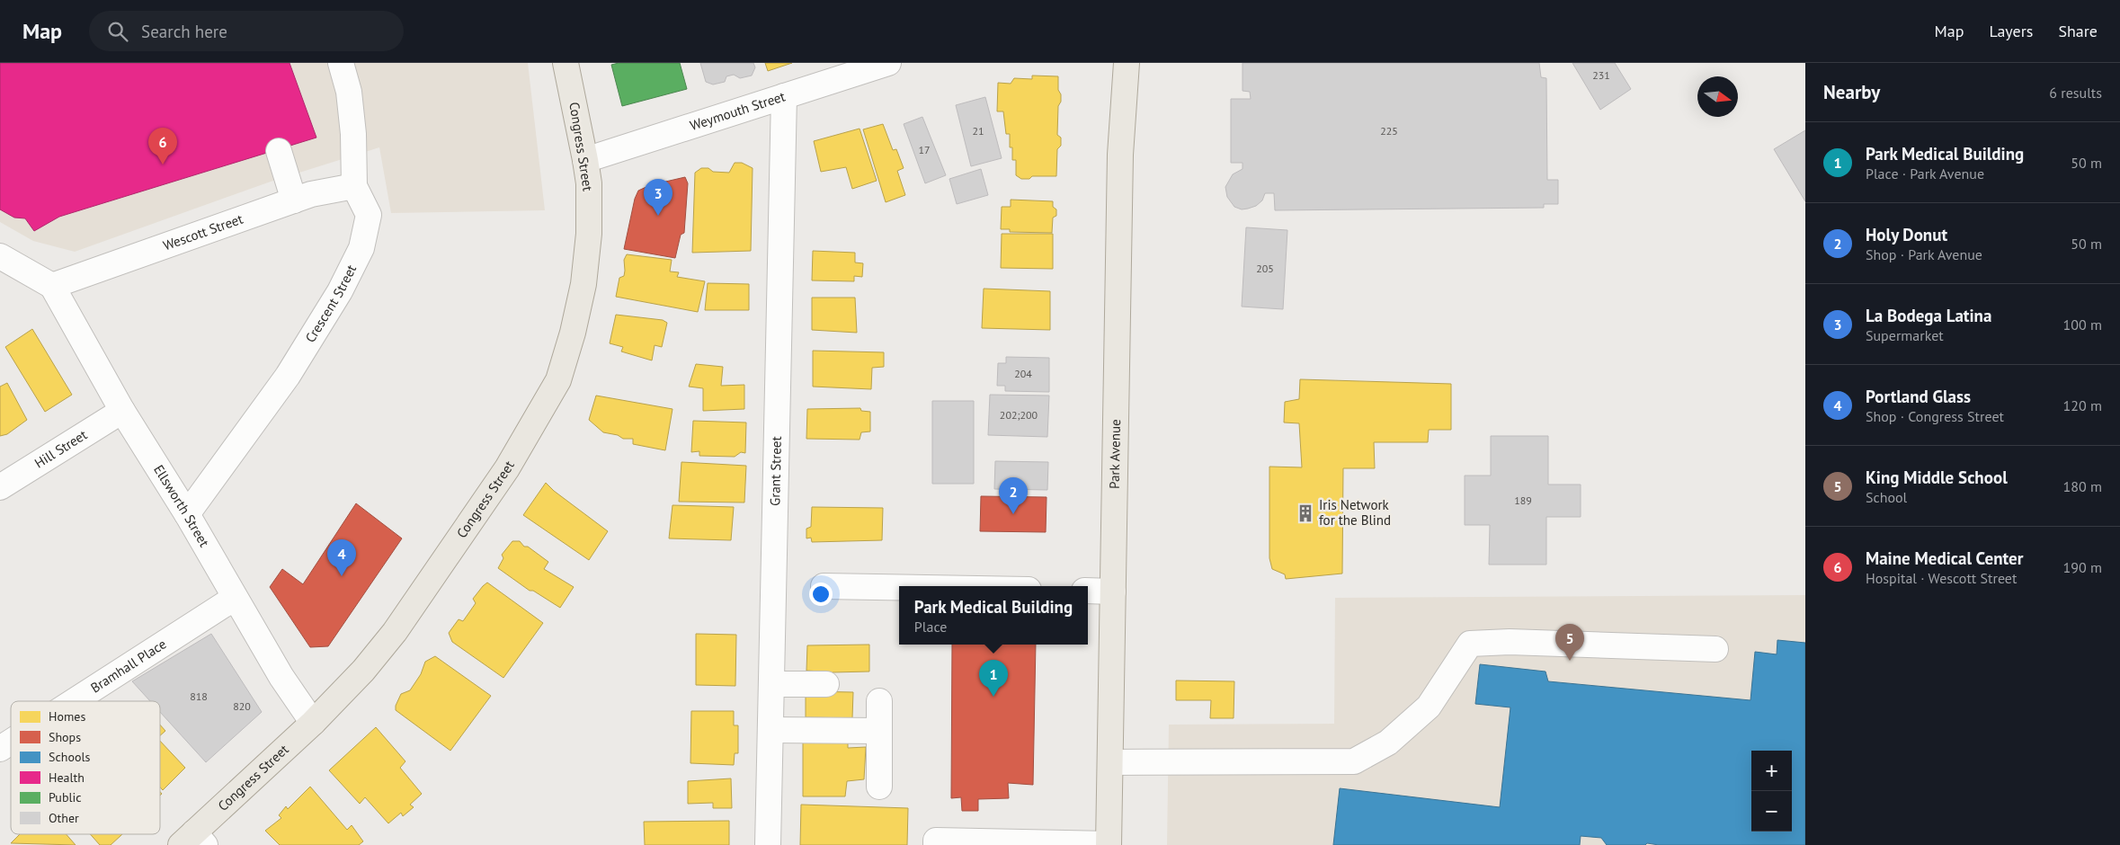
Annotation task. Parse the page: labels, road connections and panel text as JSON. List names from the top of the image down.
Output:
{
  "streets": {
    "main road": ["Congress Street", "Park Avenue"],
    "street": [
      "Weymouth Street",
      "Wescott Street",
      "Crescent Street",
      "Hill Street",
      "Grant Street",
      "Ellsworth Street",
      "Bramhall Place"
    ]
  },
  "crossings": [
    ["Weymouth Street", "Congress Street"],
    ["Weymouth Street", "Grant Street"],
    ["Congress Street", "Ellsworth Street"],
    ["Wescott Street", "Crescent Street"],
    ["Wescott Street", "Ellsworth Street"],
    ["Crescent Street", "Ellsworth Street"],
    ["Hill Street", "Ellsworth Street"],
    ["Ellsworth Street", "Bramhall Place"]
  ],
  "places": {
    "building": ["Iris Network for the Blind"]
  },
  "house_numbers": [
    "231",
    "21",
    "225",
    "17",
    "205",
    "204",
    "202;200",
    "189",
    "818",
    "820"
  ],
  "legend": [
    "Homes",
    "Shops",
    "Schools",
    "Health",
    "Public",
    "Other"
  ],
  "north": "right",
  "page": {
    "header": "Map",
    "search": "Search here",
    "nav": ["Map", "Layers", "Share"],
    "heading": ["Nearby", "6 results"],
    "list": [
      {
        "mark": "1",
        "name": "Park Medical Building",
        "note": "Place · Park Avenue",
        "value": "50 m"
      },
      {
        "mark": "2",
        "name": "Holy Donut",
        "note": "Shop · Park Avenue",
        "value": "50 m"
      },
      {
        "mark": "3",
        "name": "La Bodega Latina",
        "note": "Supermarket",
        "value": "100 m"
      },
      {
        "mark": "4",
        "name": "Portland Glass",
        "note": "Shop · Congress Street",
        "value": "120 m"
      },
      {
        "mark": "5",
        "name": "King Middle School",
        "note": "School",
        "value": "180 m"
      },
      {
        "mark": "6",
        "name": "Maine Medical Center",
        "note": "Hospital · Wescott Street",
        "value": "190 m"
      }
    ],
    "pins": [
      "6",
      "3",
      "2",
      "4",
      "5",
      "1"
    ],
    "popup": ["Park Medical Building", "Place"],
    "map_buttons": ["+", "−"]
  }
}
